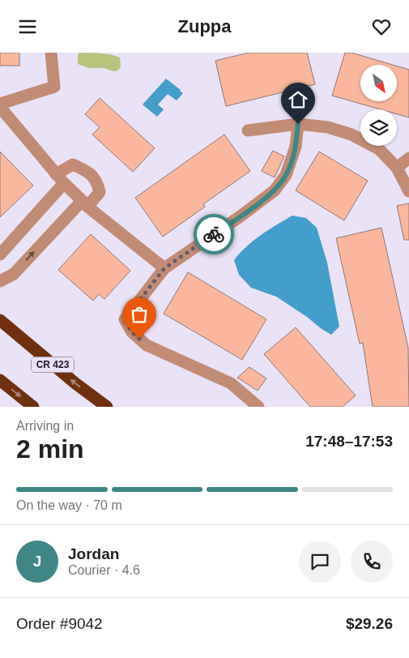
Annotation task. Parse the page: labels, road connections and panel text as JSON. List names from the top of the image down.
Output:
{
  "streets": {
    "highway": ["CR 423"]
  },
  "north": "bottom right",
  "page": {
    "header": "Zuppa",
    "heading": ["2 min", "Arriving in", "17:48–17:53"],
    "panel": [
      "Jordan",
      "Courier · 4.6",
      "Order #9042",
      "$29.26"
    ],
    "bar": "On the way · 70 m",
    "round": "J"
  }
}
